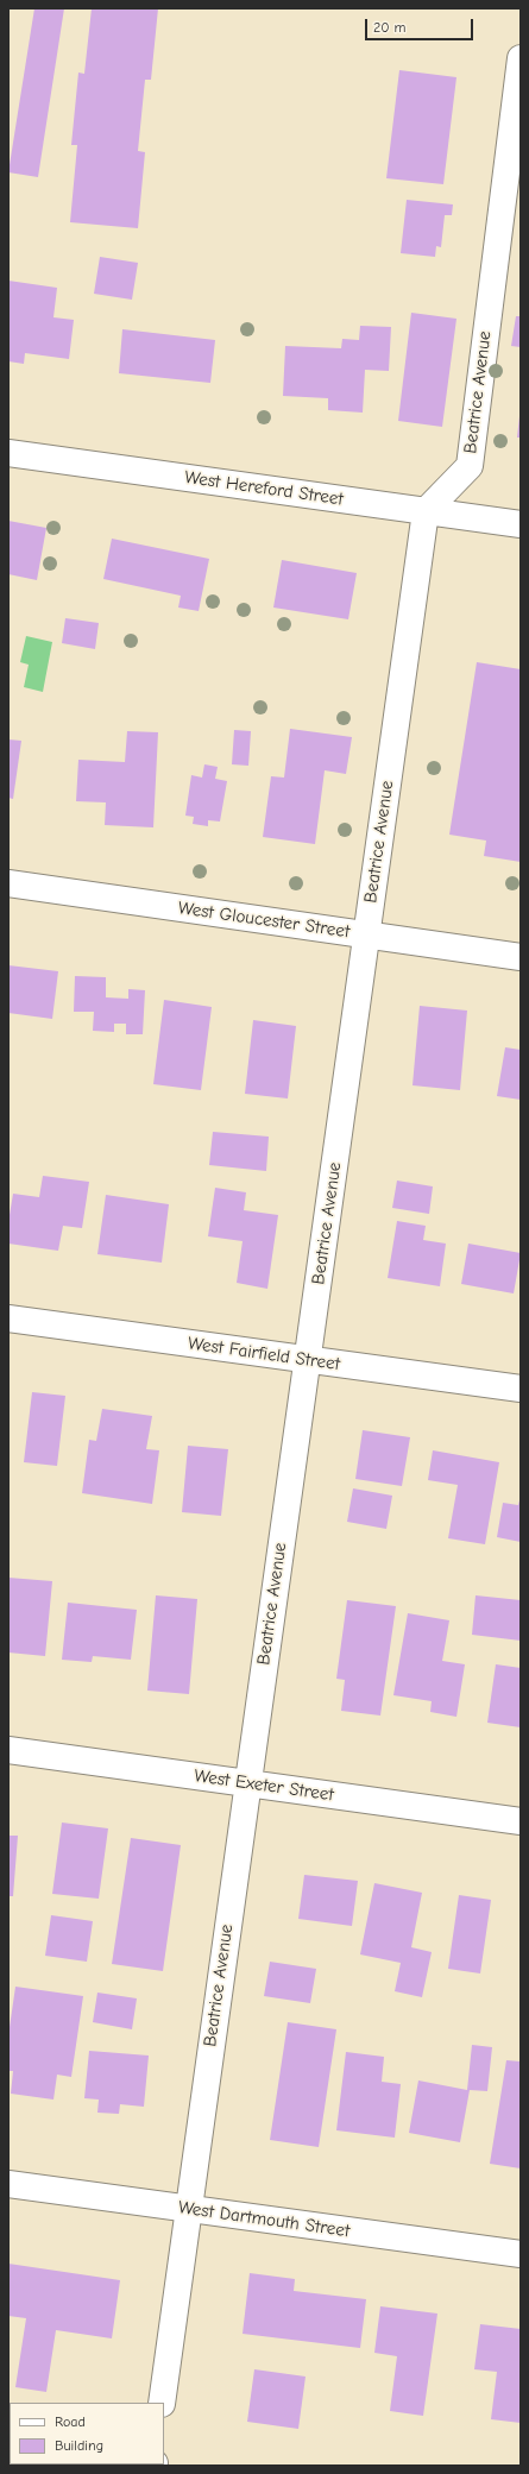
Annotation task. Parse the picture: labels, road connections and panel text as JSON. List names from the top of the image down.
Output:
{
  "streets": {
    "street": [
      "Beatrice Avenue",
      "West Hereford Street",
      "West Gloucester Street",
      "West Fairfield Street",
      "West Exeter Street",
      "West Dartmouth Street"
    ]
  },
  "crossings": [
    ["Beatrice Avenue", "West Hereford Street"],
    ["Beatrice Avenue", "West Gloucester Street"],
    ["Beatrice Avenue", "West Fairfield Street"],
    ["Beatrice Avenue", "West Exeter Street"],
    ["Beatrice Avenue", "West Dartmouth Street"]
  ],
  "legend": ["Road", "Building"],
  "scale_bar": "20 m"
}
